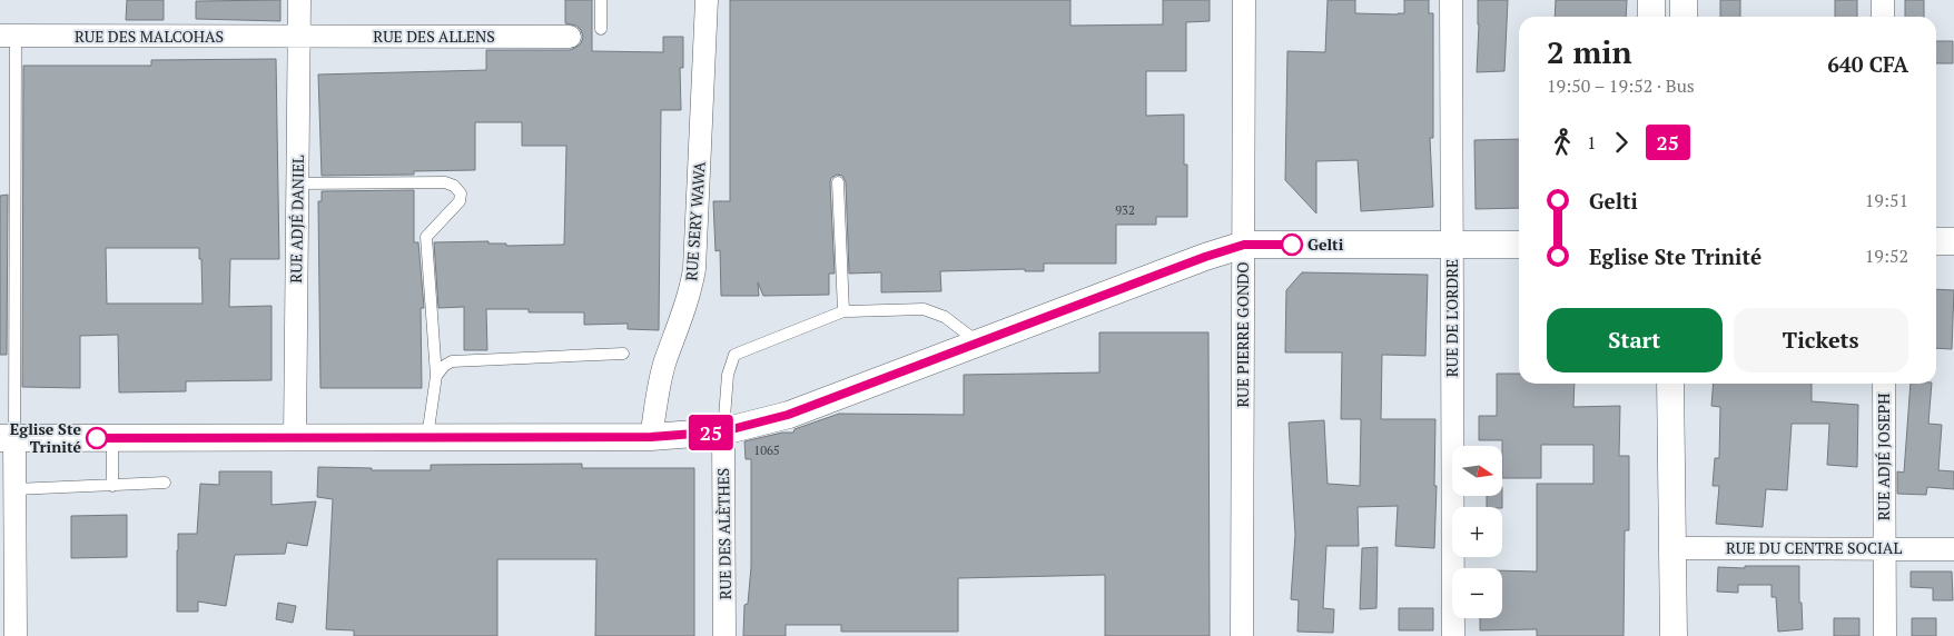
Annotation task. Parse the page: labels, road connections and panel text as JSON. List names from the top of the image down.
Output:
{
  "streets": {
    "street": [
      "RUE DES MALCOHAS",
      "RUE DES ALLENS",
      "RUE ADJÉ DANIEL",
      "RUE SERY WAWA",
      "RUE DE L'ORDRE",
      "RUE PIERRE GONDO",
      "RUE ADJÉ JOSEPH",
      "RUE DES ALÈTHES",
      "RUE DU CENTRE SOCIAL"
    ]
  },
  "crossings": [
    ["RUE DES MALCOHAS", "RUE DES ALLENS"],
    ["RUE DES MALCOHAS", "RUE ADJÉ DANIEL"],
    ["RUE DES ALLENS", "RUE ADJÉ DANIEL"],
    ["RUE ADJÉ JOSEPH", "RUE DU CENTRE SOCIAL"]
  ],
  "places": ["Gelti", "Eglise Ste Trinité"],
  "lines": ["bus line 25"],
  "house_numbers": ["932", "1065"],
  "north": "right",
  "page": {
    "on_map": "25",
    "heading": ["2 min", "19:50 – 19:52 · Bus", "640 CFA"],
    "legs": ["1", "25"],
    "list": [
      {
        "name": "Gelti",
        "value": "19:51"
      },
      {
        "name": "Eglise Ste Trinité",
        "value": "19:52"
      }
    ],
    "buttons": ["Start", "Tickets"],
    "map_buttons": ["+", "−"]
  }
}
